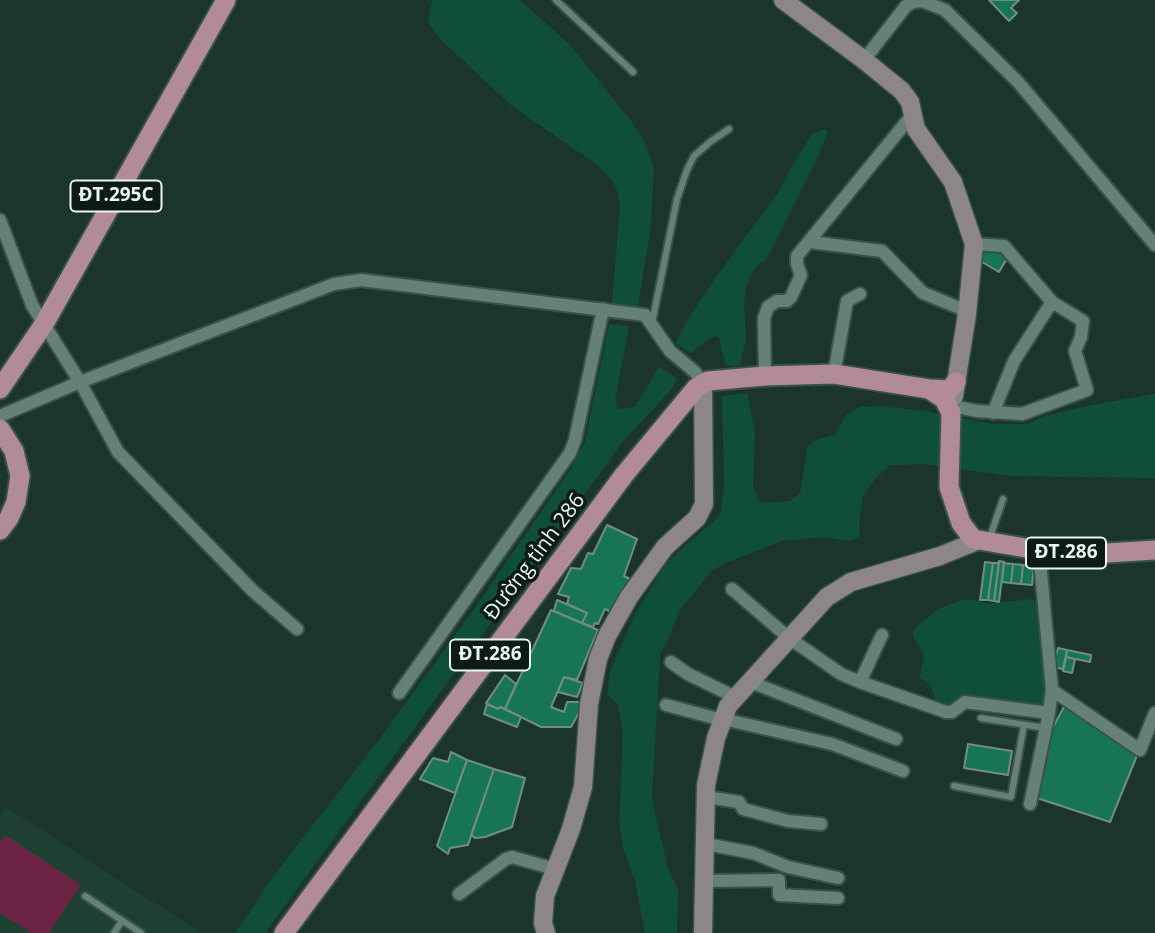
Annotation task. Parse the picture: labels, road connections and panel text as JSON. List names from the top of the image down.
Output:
{
  "streets": {
    "main road": ["ĐT.295C", "ĐT.286", "Đường tỉnh 286"]
  }
}
